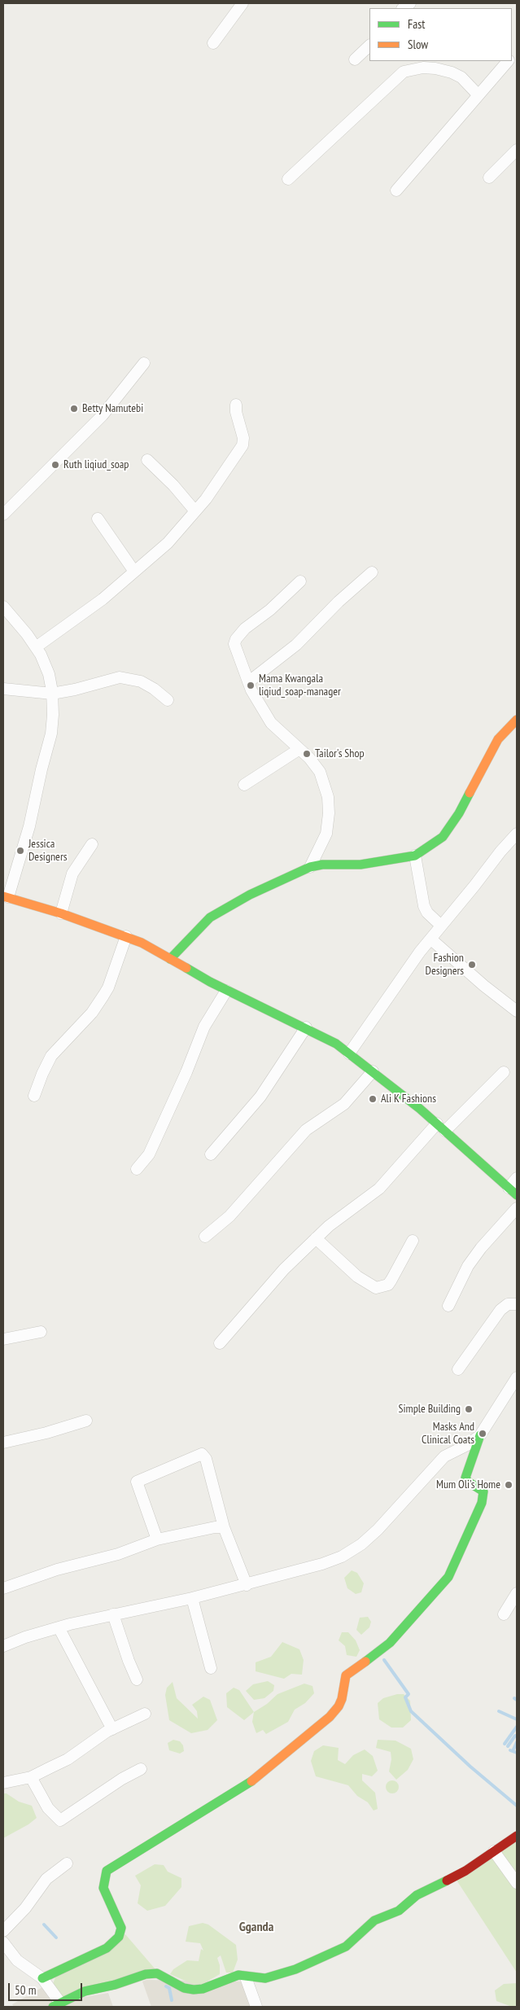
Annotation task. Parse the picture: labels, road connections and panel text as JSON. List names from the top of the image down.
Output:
{
  "districts": ["Gganda"],
  "places": [
    "Betty Namutebi",
    "Ruth liqiud_soap",
    "Mama Kwangala liqiud_soap-manager",
    "Tailor's Shop",
    "Jessica Designers",
    "Fashion Designers",
    "Ali K Fashions",
    "Simple Building",
    "Masks And Clinical Coats",
    "Mum Oli's Home"
  ],
  "legend": ["Fast", "Slow"],
  "scale_bar": "50 m"
}
